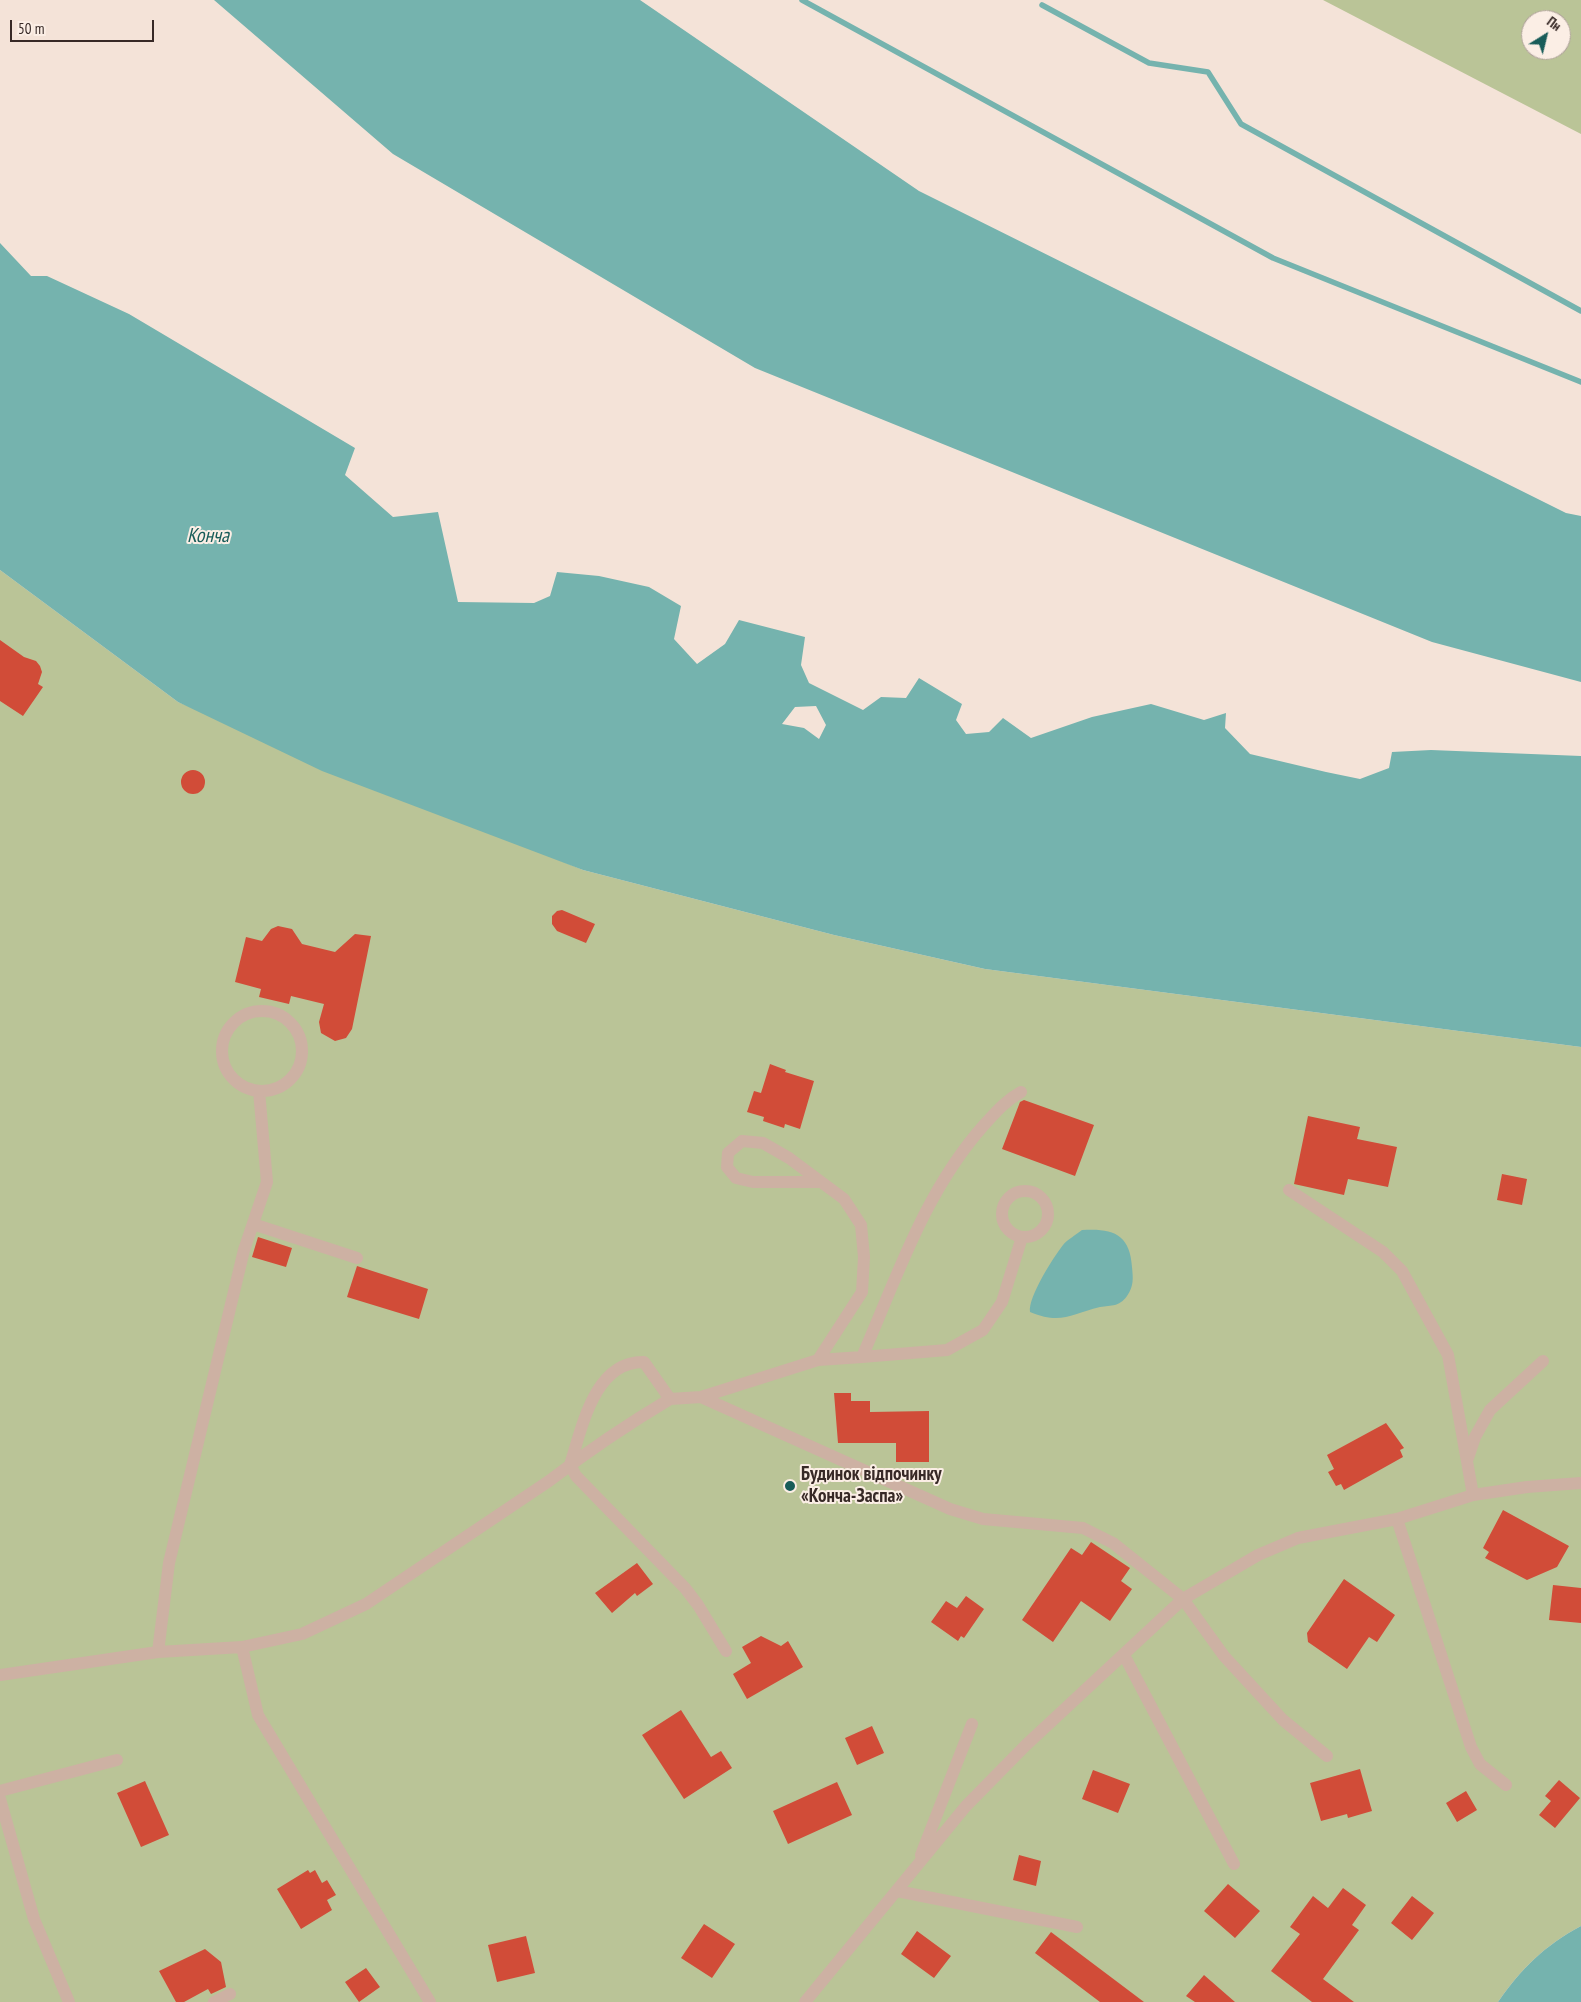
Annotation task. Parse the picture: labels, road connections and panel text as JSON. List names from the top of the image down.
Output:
{
  "water": ["Конча"],
  "places": ["Будинок відпочинку «Конча-Заспа»"],
  "scale_bar": "50 m",
  "north": "top right"
}
